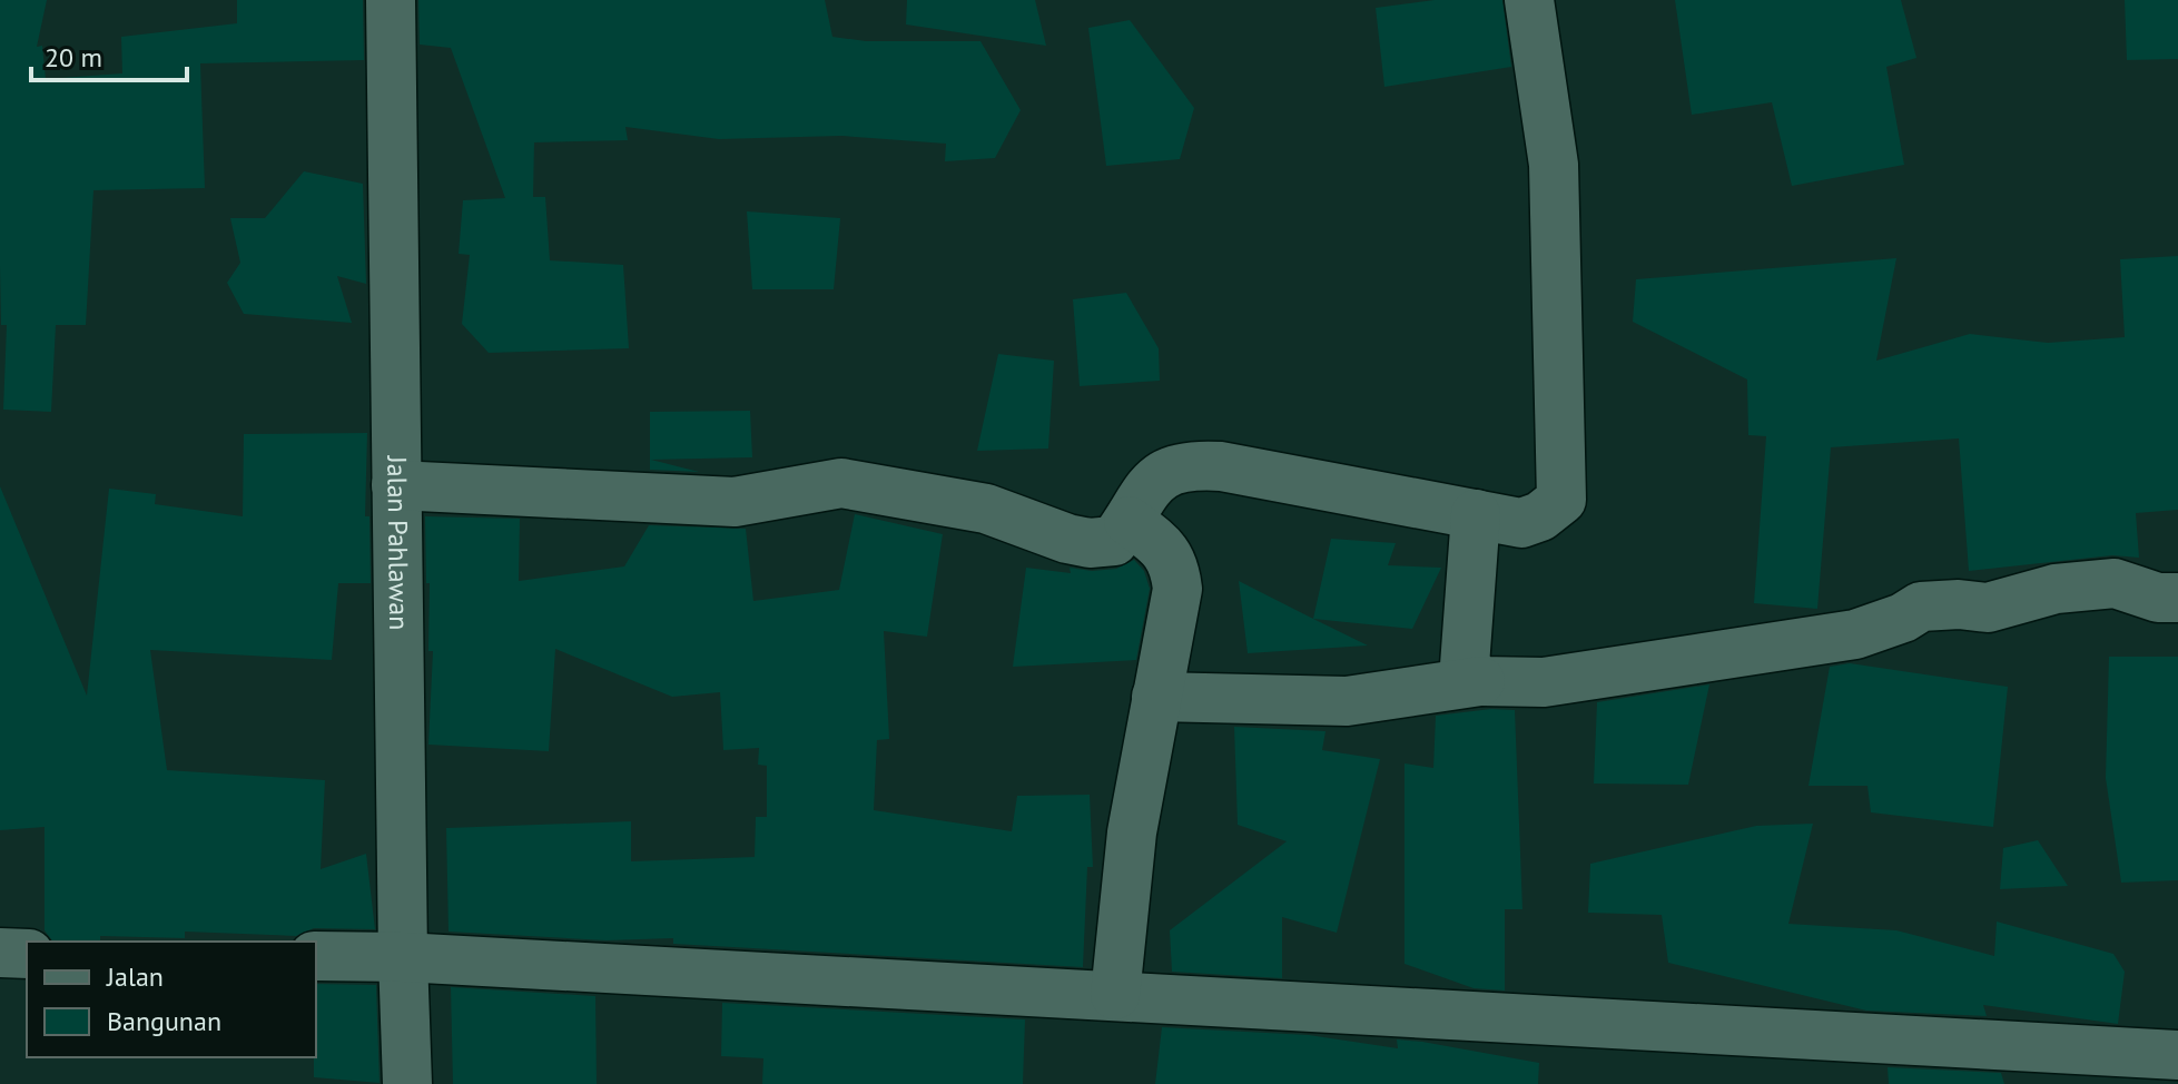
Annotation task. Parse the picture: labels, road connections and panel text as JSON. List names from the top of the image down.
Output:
{
  "streets": {
    "street": ["Jalan Pahlawan"]
  },
  "legend": ["Jalan", "Bangunan"],
  "scale_bar": "20 m"
}
